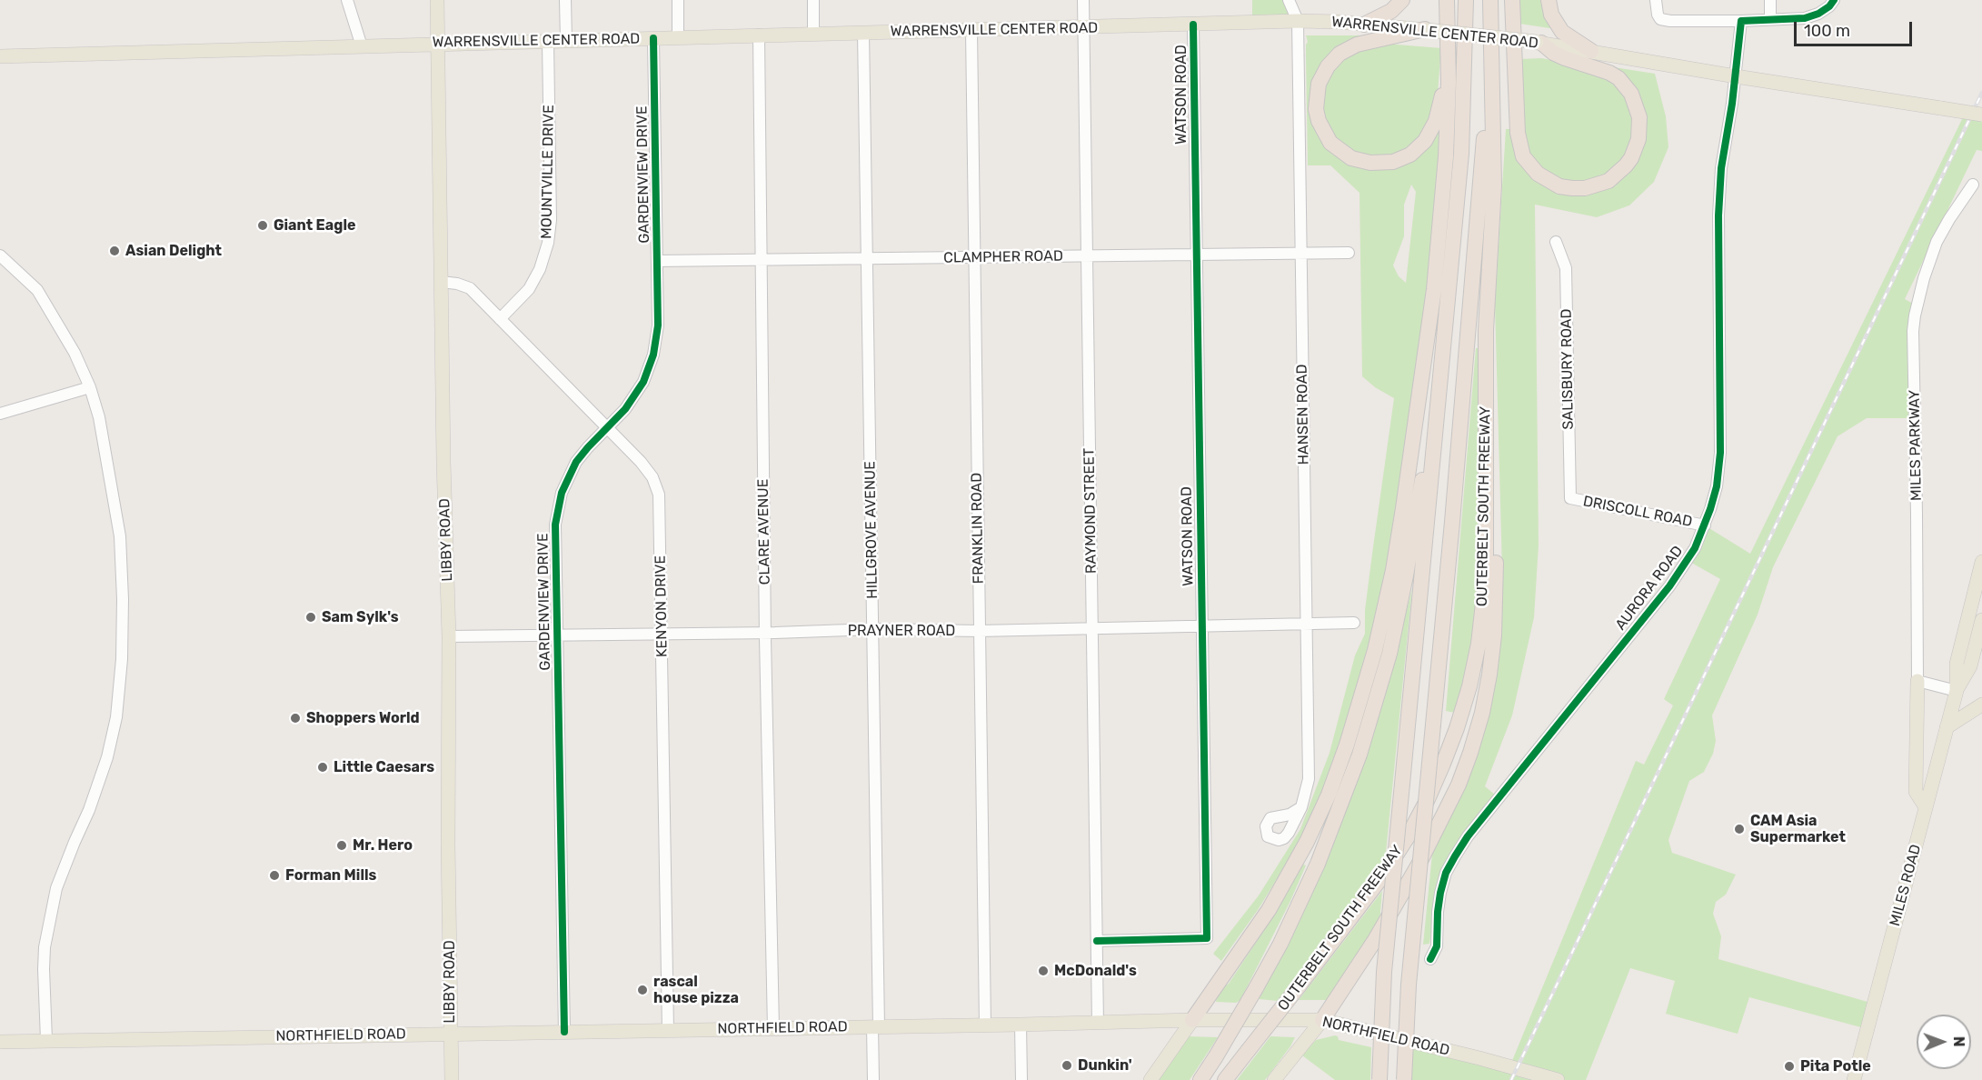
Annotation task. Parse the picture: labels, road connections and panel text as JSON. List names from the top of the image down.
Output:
{
  "streets": {
    "highway": ["OUTERBELT SOUTH FREEWAY"],
    "main road": [
      "WARRENSVILLE CENTER ROAD",
      "LIBBY ROAD",
      "MILES ROAD",
      "NORTHFIELD ROAD"
    ],
    "street": [
      "WATSON ROAD",
      "MOUNTVILLE DRIVE",
      "GARDENVIEW DRIVE",
      "CLAMPHER ROAD",
      "SALISBURY ROAD",
      "HANSEN ROAD",
      "MILES PARKWAY",
      "RAYMOND STREET",
      "DRISCOLL ROAD",
      "FRANKLIN ROAD",
      "HILLGROVE AVENUE",
      "CLARE AVENUE",
      "AURORA ROAD",
      "KENYON DRIVE",
      "PRAYNER ROAD"
    ]
  },
  "crossings": [
    ["WARRENSVILLE CENTER ROAD", "WATSON ROAD"],
    ["WARRENSVILLE CENTER ROAD", "MOUNTVILLE DRIVE"],
    ["WARRENSVILLE CENTER ROAD", "GARDENVIEW DRIVE"],
    ["WARRENSVILLE CENTER ROAD", "HANSEN ROAD"],
    ["WARRENSVILLE CENTER ROAD", "RAYMOND STREET"],
    ["WARRENSVILLE CENTER ROAD", "FRANKLIN ROAD"],
    ["WARRENSVILLE CENTER ROAD", "HILLGROVE AVENUE"],
    ["WARRENSVILLE CENTER ROAD", "CLARE AVENUE"],
    ["WARRENSVILLE CENTER ROAD", "LIBBY ROAD"],
    ["WARRENSVILLE CENTER ROAD", "AURORA ROAD"],
    ["WATSON ROAD", "CLAMPHER ROAD"],
    ["WATSON ROAD", "RAYMOND STREET"],
    ["WATSON ROAD", "PRAYNER ROAD"],
    ["MOUNTVILLE DRIVE", "KENYON DRIVE"],
    ["GARDENVIEW DRIVE", "CLAMPHER ROAD"],
    ["GARDENVIEW DRIVE", "KENYON DRIVE"],
    ["GARDENVIEW DRIVE", "PRAYNER ROAD"],
    ["GARDENVIEW DRIVE", "NORTHFIELD ROAD"],
    ["CLAMPHER ROAD", "HANSEN ROAD"],
    ["CLAMPHER ROAD", "RAYMOND STREET"],
    ["CLAMPHER ROAD", "FRANKLIN ROAD"],
    ["CLAMPHER ROAD", "HILLGROVE AVENUE"],
    ["CLAMPHER ROAD", "CLARE AVENUE"],
    ["SALISBURY ROAD", "DRISCOLL ROAD"],
    ["HANSEN ROAD", "PRAYNER ROAD"],
    ["RAYMOND STREET", "PRAYNER ROAD"],
    ["RAYMOND STREET", "NORTHFIELD ROAD"],
    ["DRISCOLL ROAD", "AURORA ROAD"],
    ["FRANKLIN ROAD", "PRAYNER ROAD"],
    ["FRANKLIN ROAD", "NORTHFIELD ROAD"],
    ["HILLGROVE AVENUE", "PRAYNER ROAD"],
    ["HILLGROVE AVENUE", "NORTHFIELD ROAD"],
    ["CLARE AVENUE", "PRAYNER ROAD"],
    ["CLARE AVENUE", "NORTHFIELD ROAD"],
    ["LIBBY ROAD", "KENYON DRIVE"],
    ["LIBBY ROAD", "PRAYNER ROAD"],
    ["LIBBY ROAD", "NORTHFIELD ROAD"],
    ["KENYON DRIVE", "PRAYNER ROAD"],
    ["KENYON DRIVE", "NORTHFIELD ROAD"]
  ],
  "places": [
    "Giant Eagle",
    "Asian Delight",
    "Sam Sylk's",
    "Shoppers World",
    "Little Caesars",
    "CAM Asia Supermarket",
    "Mr. Hero",
    "Forman Mills",
    "McDonald's",
    "rascal house pizza",
    "Dunkin'",
    "Pita Potle"
  ],
  "scale_bar": "100 m",
  "north": "right"
}
